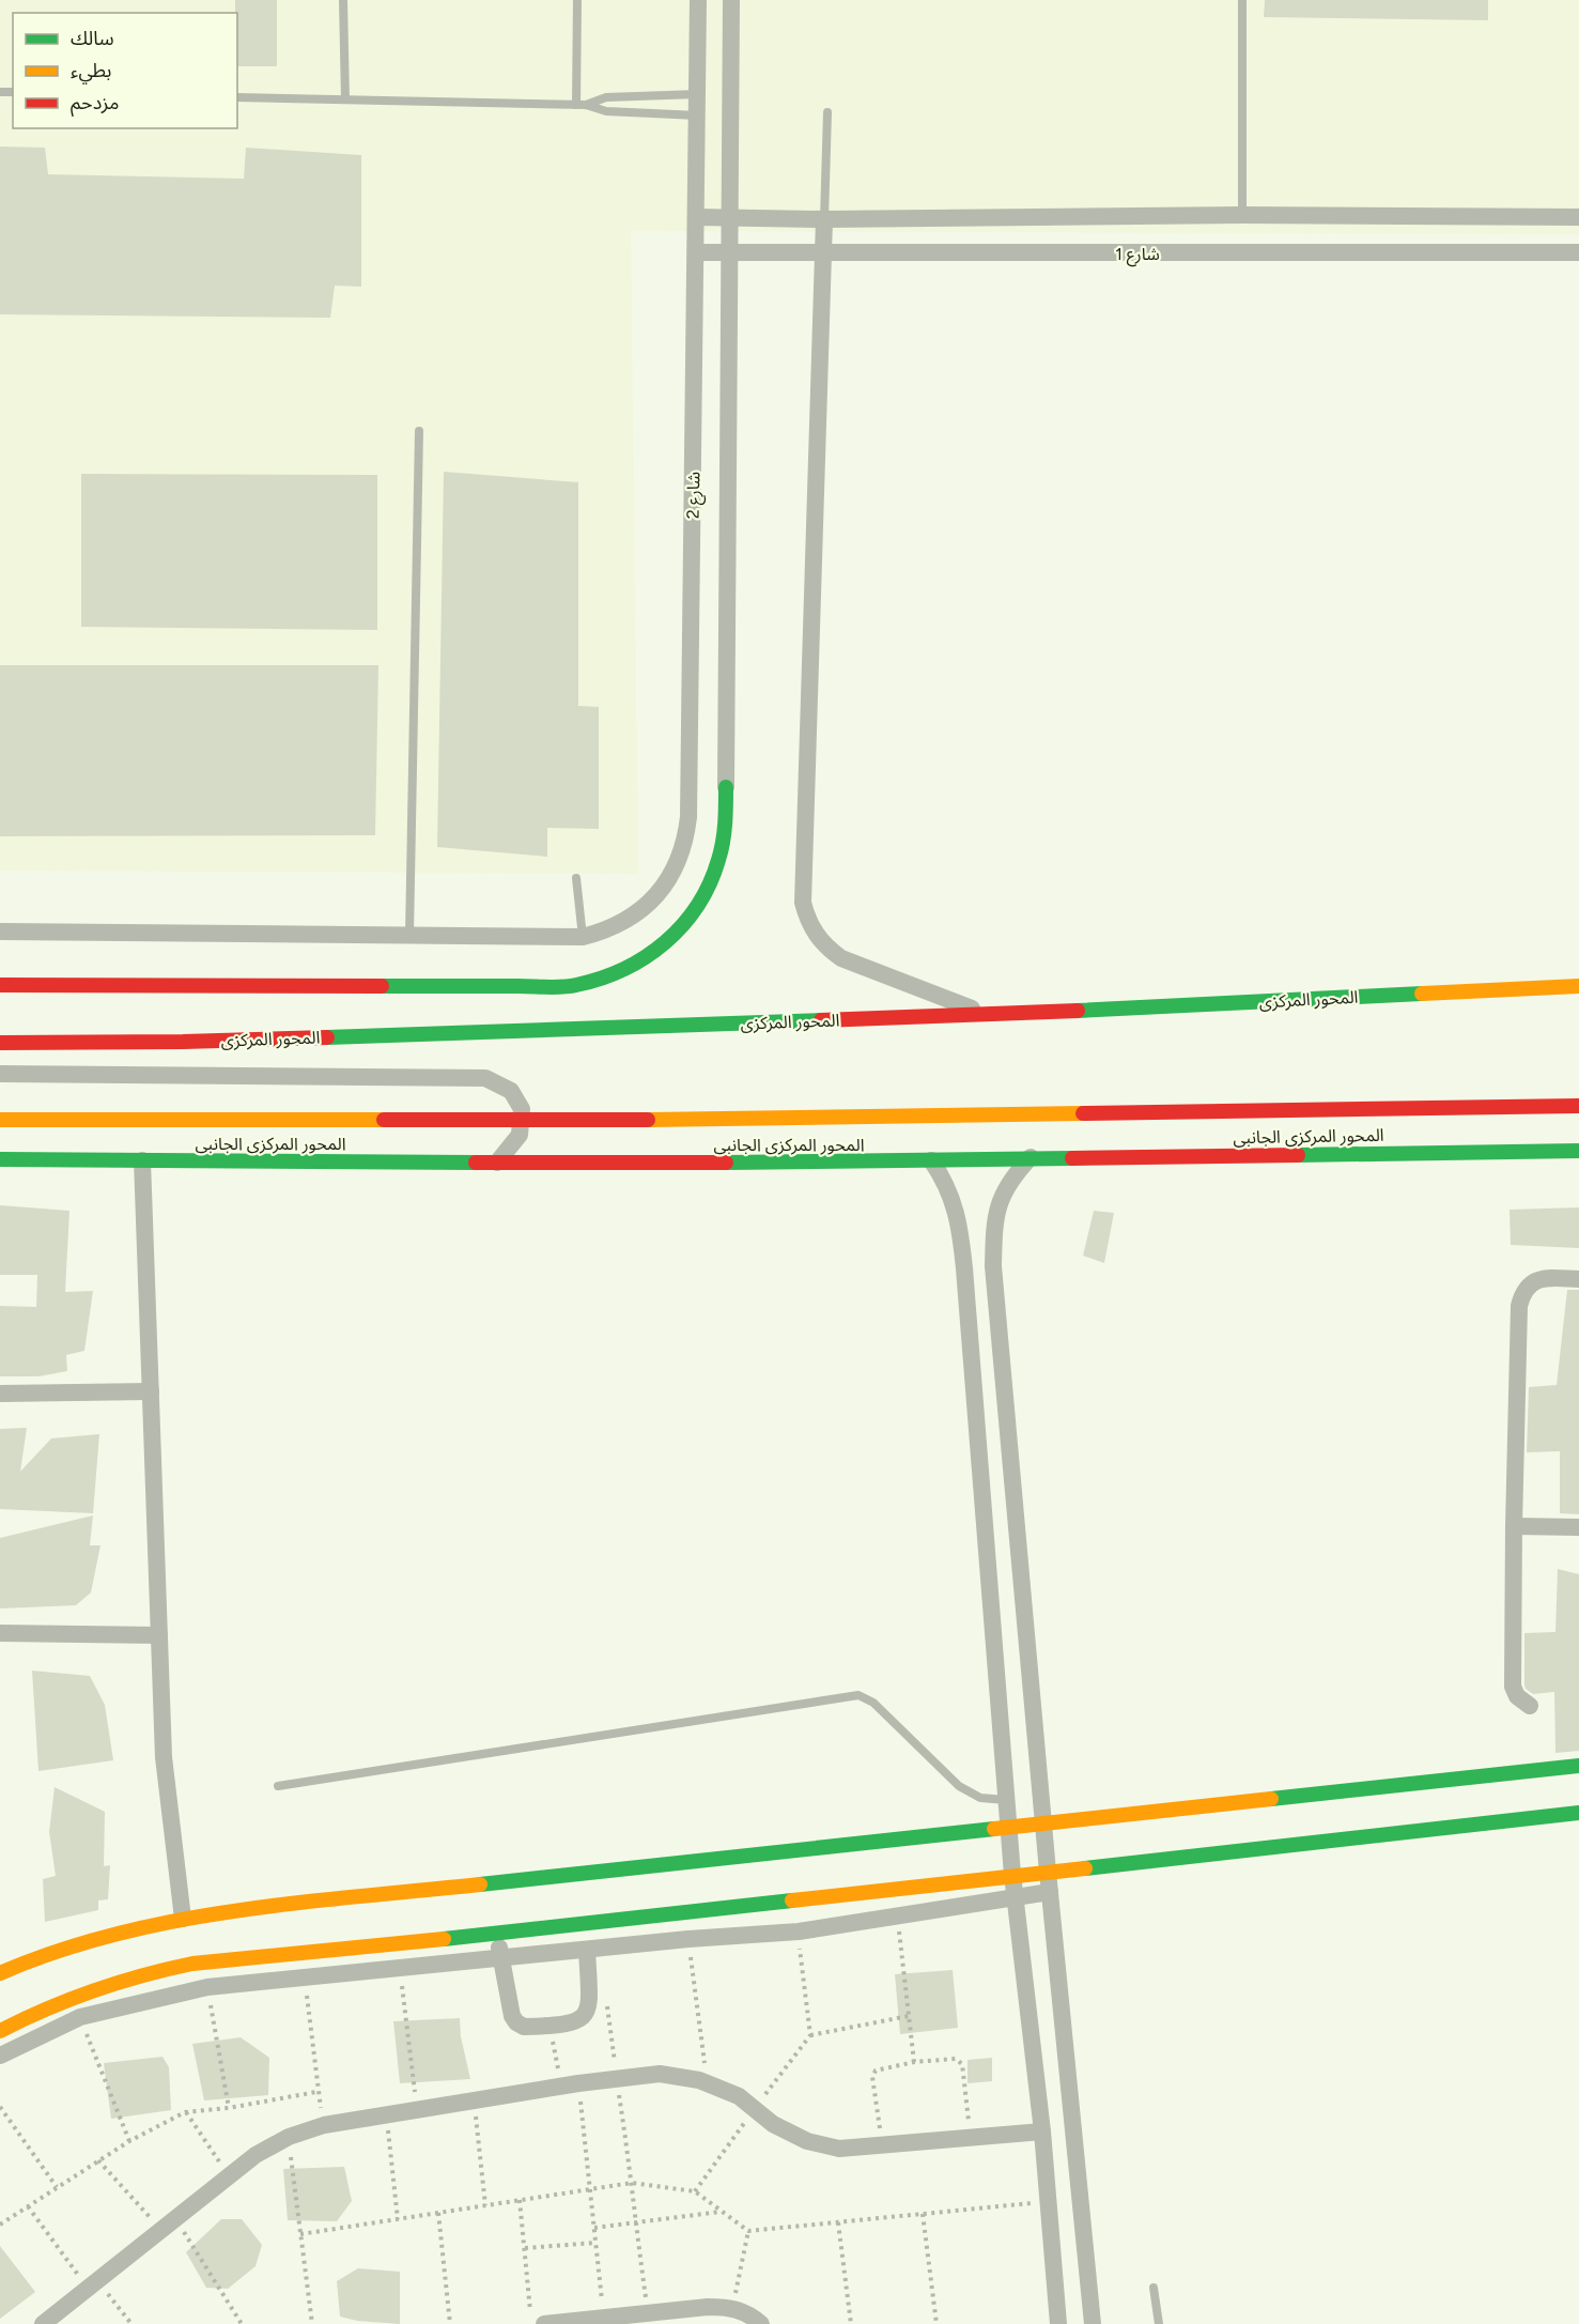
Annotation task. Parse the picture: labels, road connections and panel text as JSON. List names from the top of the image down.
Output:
{
  "streets": {
    "main road": ["المحور المركزى", "المحور المركزى الجانبى"],
    "street": ["شارع 1", "شارع 2"]
  },
  "crossings": [
    ["شارع 1", "شارع 2"]
  ],
  "legend": ["سالك", "بطيء", "مزدحم"]
}
